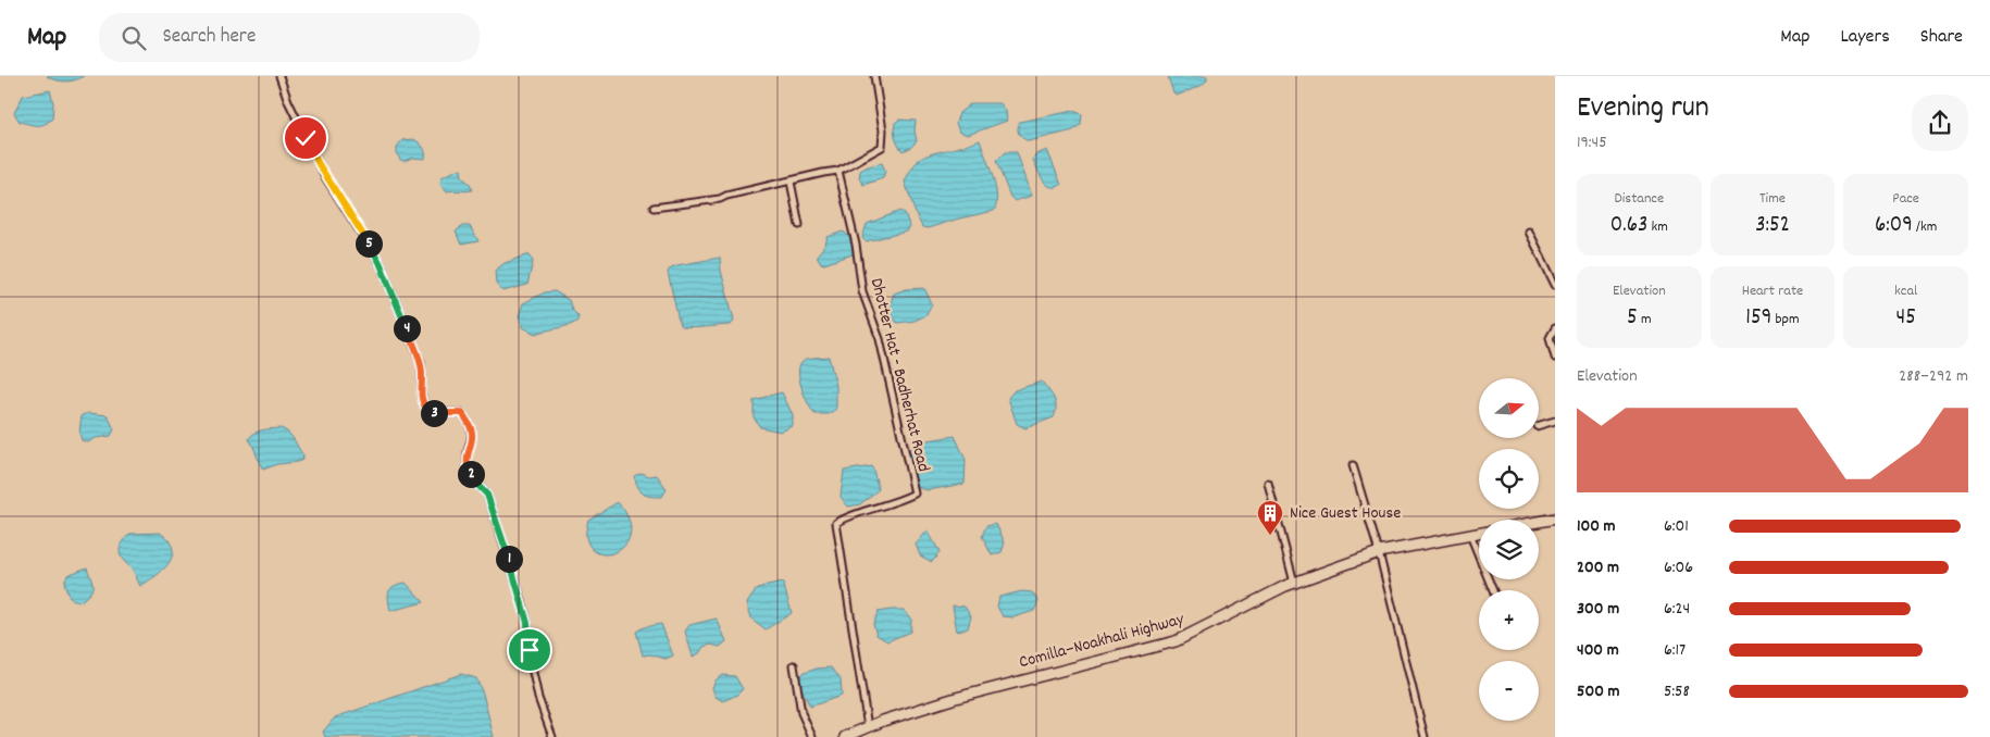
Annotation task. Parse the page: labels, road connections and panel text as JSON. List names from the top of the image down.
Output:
{
  "streets": {
    "highway": ["Comilla–Noakhali Highway"],
    "street": ["Dhotter Hat - Badherhat Road"]
  },
  "crossings": [
    ["Dhotter Hat - Badherhat Road", "Comilla–Noakhali Highway"]
  ],
  "places": {
    "building": ["Nice Guest House"]
  },
  "north": "right",
  "page": {
    "header": "Map",
    "search": "Search here",
    "nav": ["Map", "Layers", "Share"],
    "heading": ["Evening run", "19:45"],
    "stats": [
      ["Distance", "0.63 km"],
      ["Time", "3:52"],
      ["Pace", "6:09 /km"],
      ["Elevation", "5 m"],
      ["Heart rate", "159 bpm"],
      ["kcal", "45"]
    ],
    "pins": [
      "5",
      "4",
      "3",
      "2",
      "1"
    ],
    "chart": ["Elevation", "288–292 m"],
    "map_buttons": ["+", "−"],
    "list": [
      {
        "name": "100 m",
        "note": "6:01"
      },
      {
        "name": "200 m",
        "note": "6:06"
      },
      {
        "name": "300 m",
        "note": "6:24"
      },
      {
        "name": "400 m",
        "note": "6:17"
      },
      {
        "name": "500 m",
        "note": "5:58"
      }
    ]
  }
}
